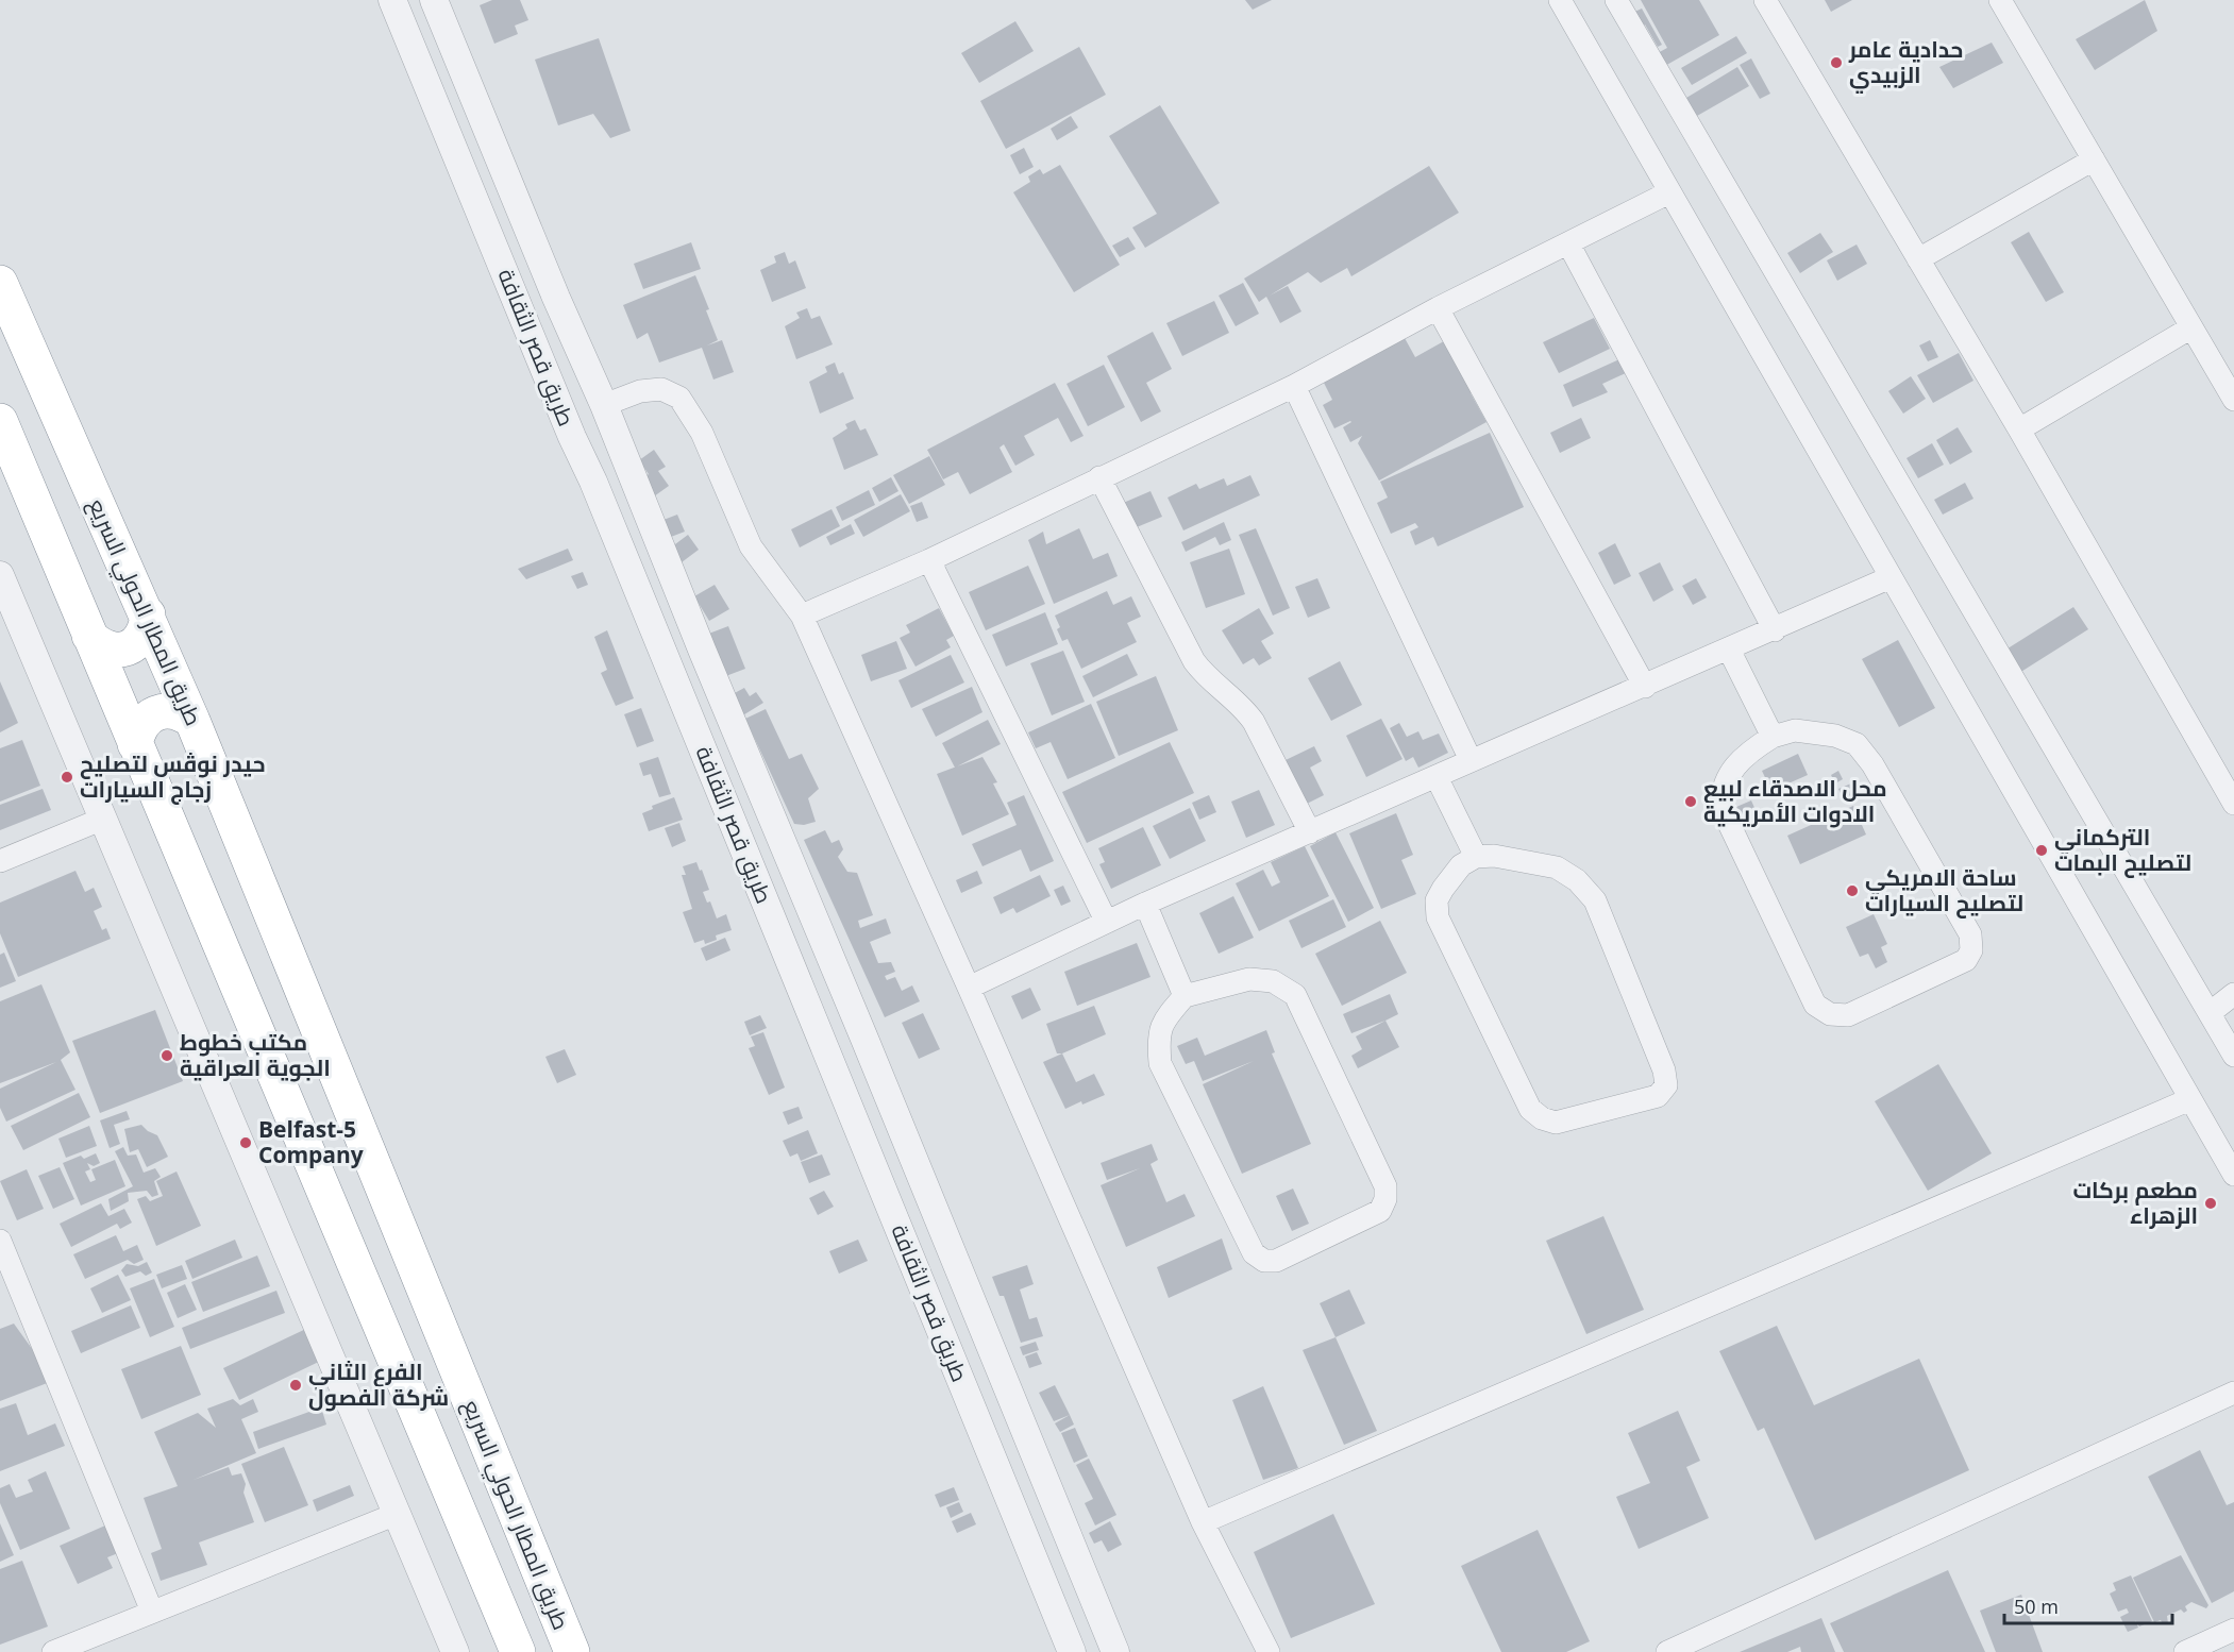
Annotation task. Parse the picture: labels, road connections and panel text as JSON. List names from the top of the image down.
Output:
{
  "streets": {
    "highway": ["طريق المطار الحولي السريع"],
    "street": ["طريق قصر الثقافة"]
  },
  "places": [
    "حدادية عامر الزبيدي",
    "حيدر نوڤس لتصليح زجاج السيارات",
    "محل الاصدقاء لبيع الادوات الأمريكية",
    "التركماني لتصليح البمات",
    "ساحة الامريكي لتصليح السيارات",
    "مكتب خطوط الجوية العراقية",
    "Belfast-5 Company",
    "مطعم بركات الزهراء",
    "الفرع الثاني شركة الفصول"
  ],
  "scale_bar": "50 m"
}
